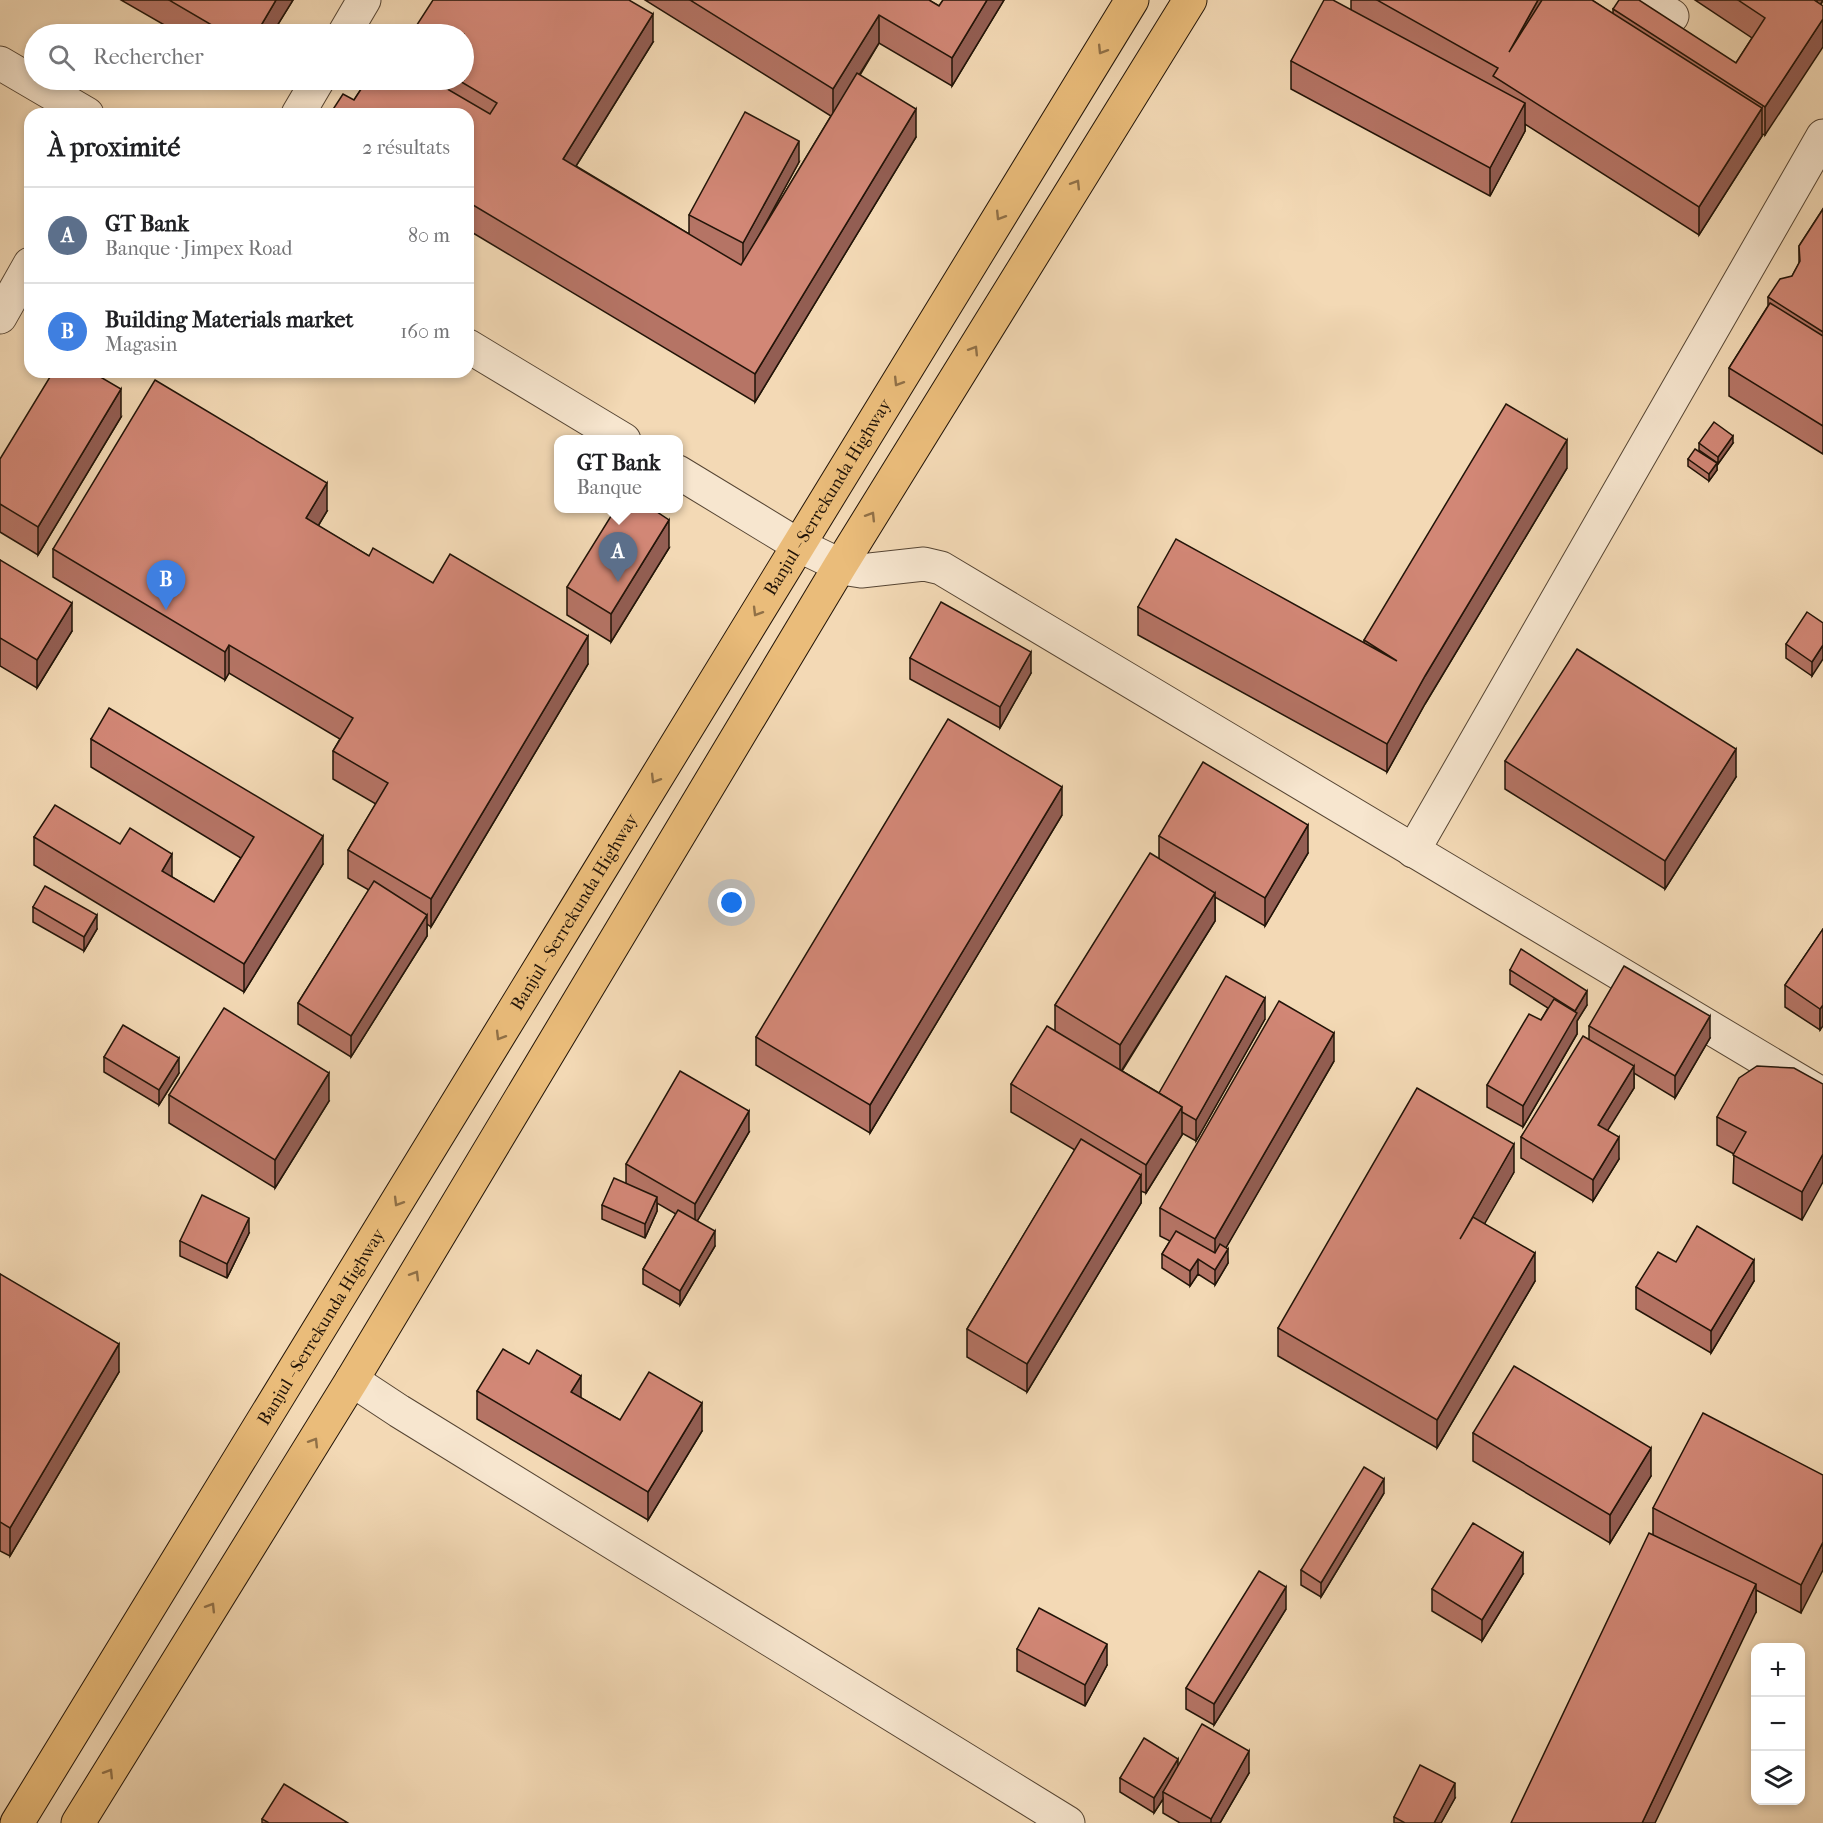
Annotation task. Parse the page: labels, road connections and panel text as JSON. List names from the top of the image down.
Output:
{
  "streets": {
    "highway": ["Banjul - Serrekunda Highway"]
  },
  "page": {
    "search": "Rechercher",
    "heading": ["À proximité", "2 résultats"],
    "list": [
      {
        "mark": "A",
        "name": "GT Bank",
        "note": "Banque · Jimpex Road",
        "value": "80 m"
      },
      {
        "mark": "B",
        "name": "Building Materials market",
        "note": "Magasin",
        "value": "160 m"
      }
    ],
    "popup": ["GT Bank", "Banque"],
    "pins": ["A", "B"],
    "map_buttons": ["+", "−"]
  }
}
